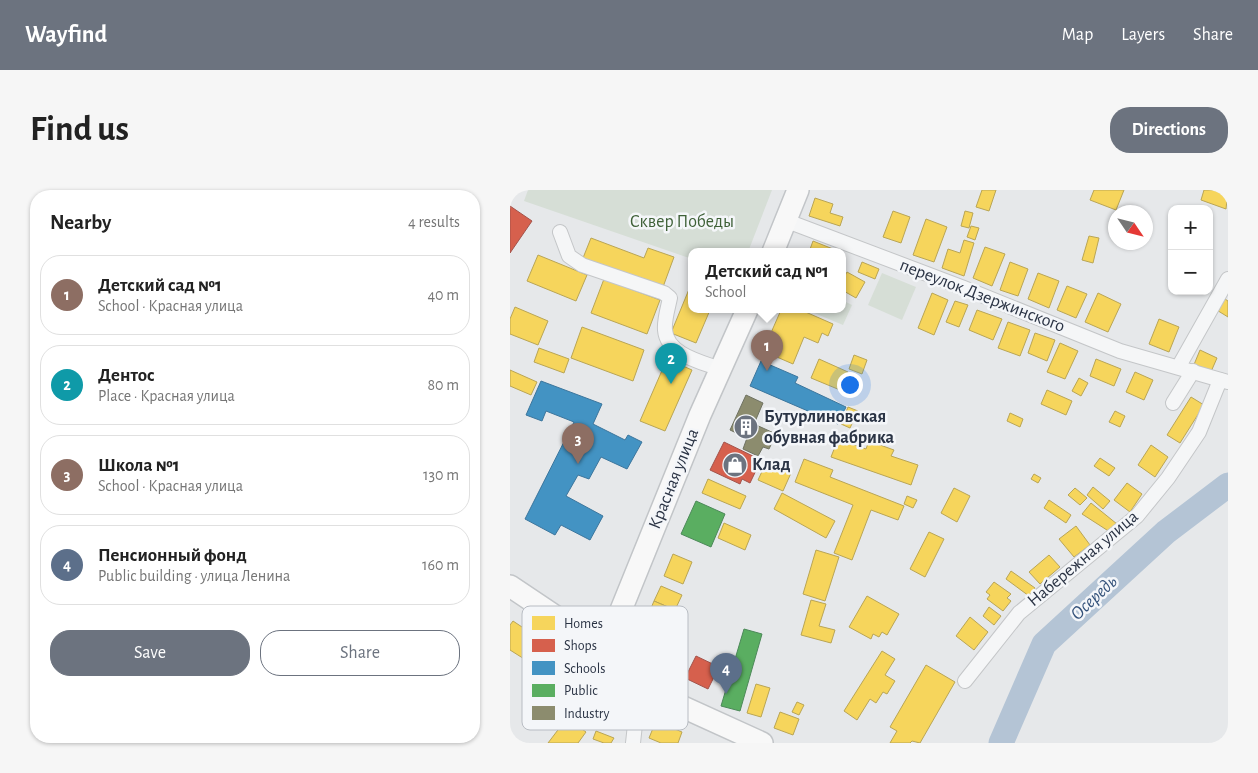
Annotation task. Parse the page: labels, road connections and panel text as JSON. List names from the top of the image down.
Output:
{
  "streets": {
    "main road": ["Красная улица"],
    "street": ["переулок Дзержинского", "Набережная улица"]
  },
  "crossings": [
    ["переулок Дзержинского", "Набережная улица"]
  ],
  "water": ["Осередь"],
  "parks": ["Сквер Победы"],
  "places": {
    "building": ["Бутурлиновская обувная фабрика"],
    "shop": ["Клад"]
  },
  "legend": [
    "Homes",
    "Shops",
    "Schools",
    "Public",
    "Industry"
  ],
  "north": "bottom right",
  "page": {
    "header": "Wayfind",
    "nav": ["Map", "Layers", "Share"],
    "buttons": [
      "Directions",
      ["Save", "Share"]
    ],
    "title": "Find us",
    "heading": ["Nearby", "4 results"],
    "map_buttons": ["+", "−"],
    "popup": ["Детский сад №1", "School"],
    "list": [
      {
        "mark": "1",
        "name": "Детский сад №1",
        "note": "School · Красная улица",
        "value": "40 m"
      },
      {
        "mark": "2",
        "name": "Дентос",
        "note": "Place · Красная улица",
        "value": "80 m"
      },
      {
        "mark": "3",
        "name": "Школа №1",
        "note": "School · Красная улица",
        "value": "130 m"
      },
      {
        "mark": "4",
        "name": "Пенсионный фонд",
        "note": "Public building · улица Ленина",
        "value": "160 m"
      }
    ],
    "pins": [
      "1",
      "2",
      "3",
      "4"
    ]
  }
}
